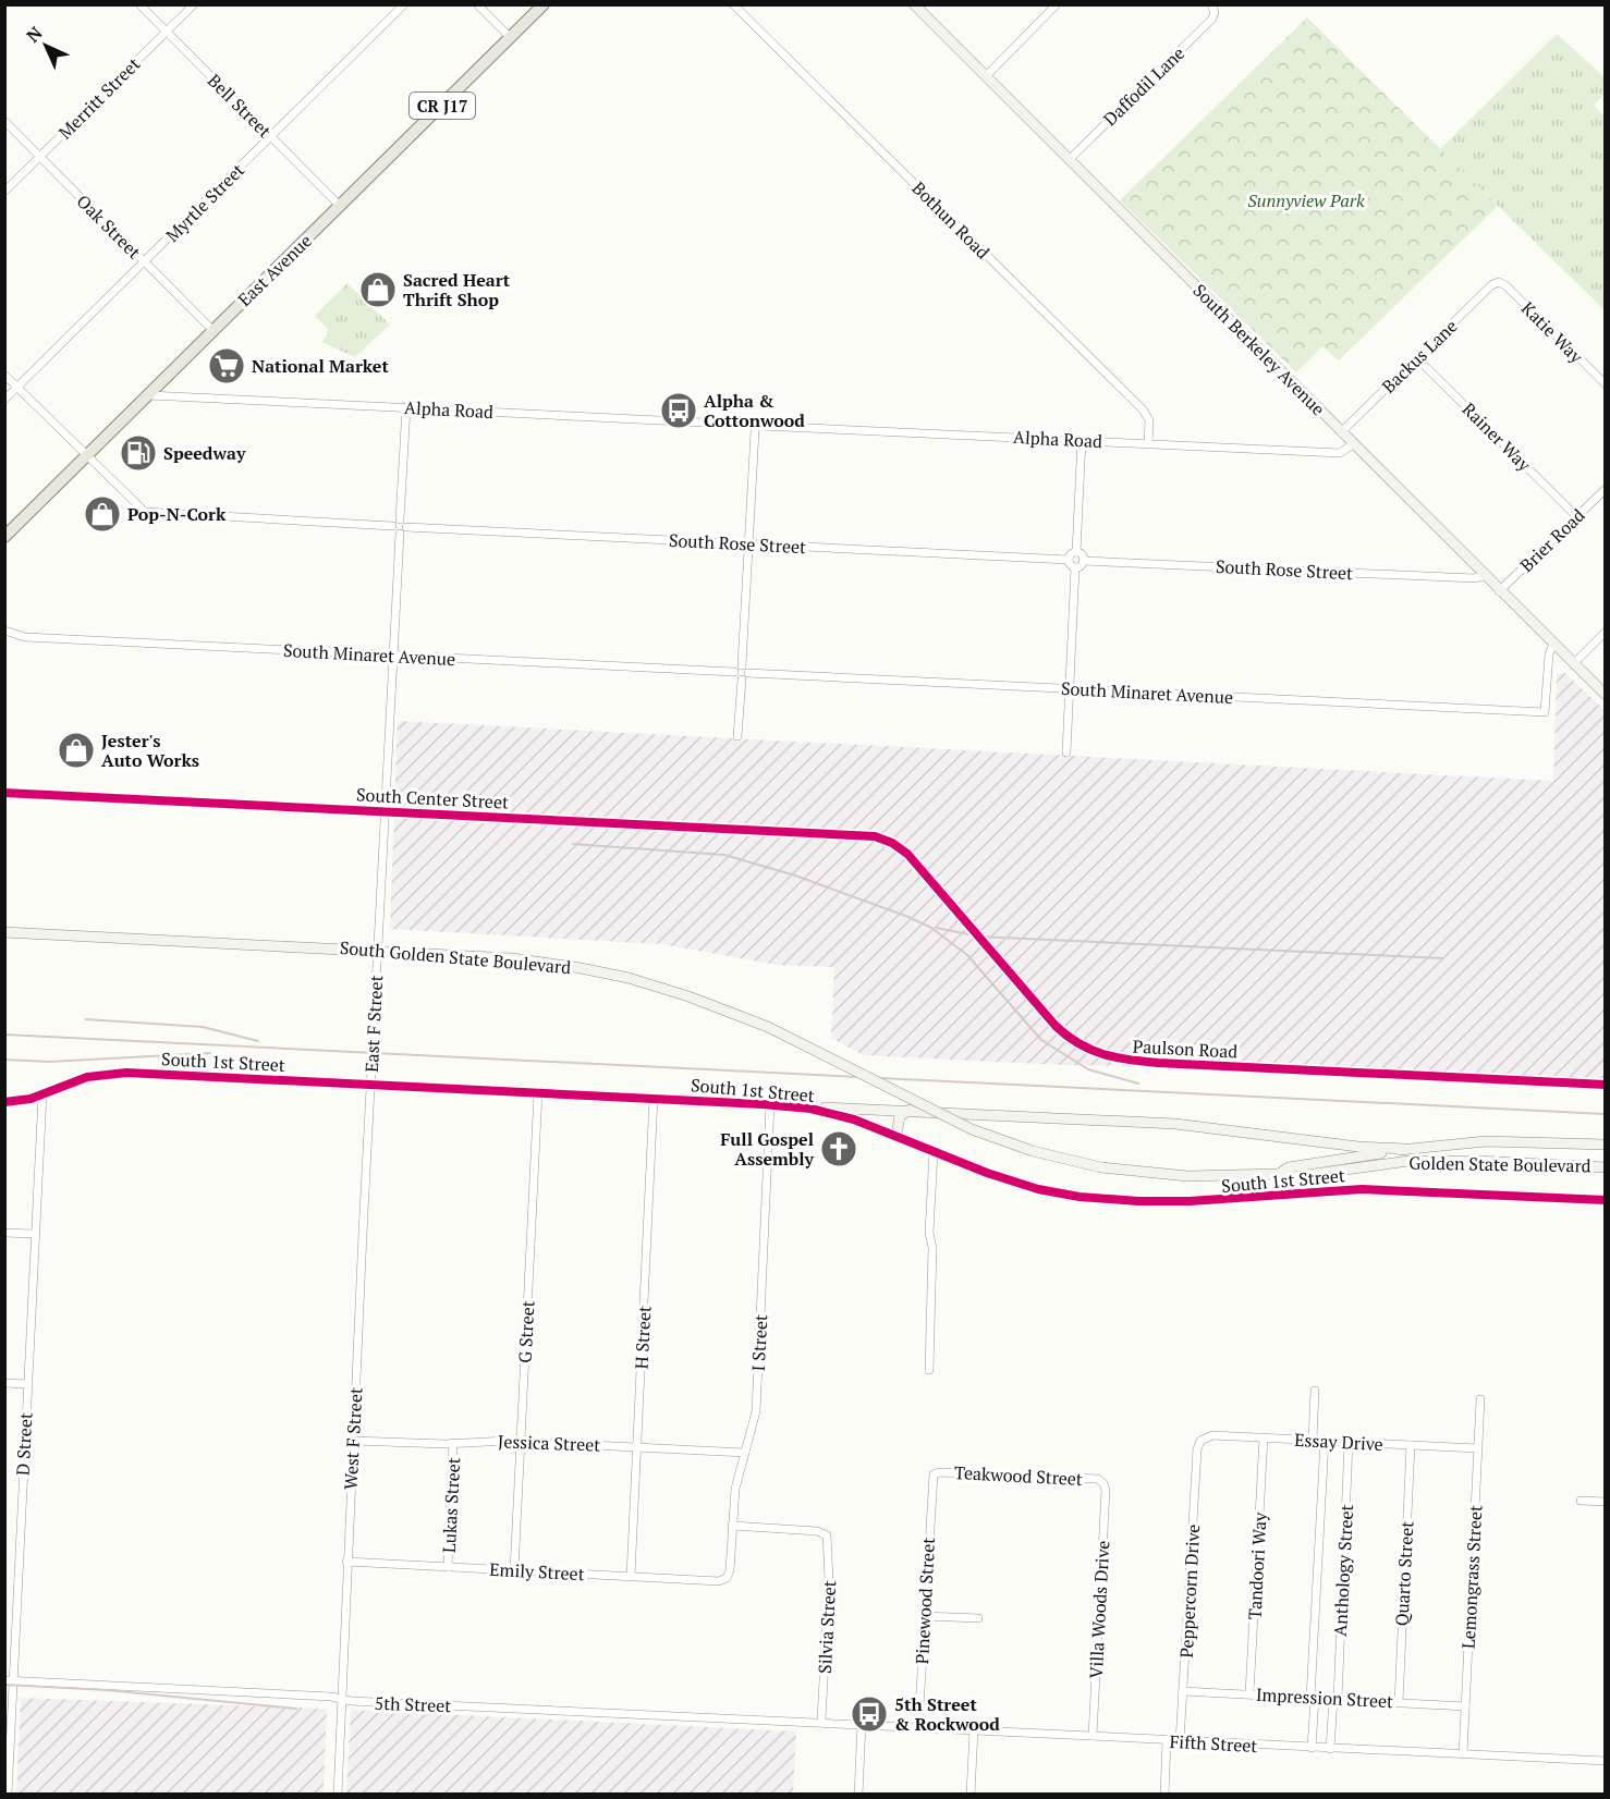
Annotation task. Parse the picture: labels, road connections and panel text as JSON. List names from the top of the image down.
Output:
{
  "streets": {
    "main road": [
      "CR J17",
      "East Avenue",
      "South Berkeley Avenue",
      "South Golden State Boulevard",
      "South 1st Street",
      "Golden State Boulevard"
    ],
    "street": [
      "Daffodil Lane",
      "Merritt Street",
      "Bell Street",
      "Myrtle Street",
      "Bothun Road",
      "Oak Street",
      "Katie Way",
      "Backus Lane",
      "Alpha Road",
      "Rainer Way",
      "Brier Road",
      "South Rose Street",
      "South Minaret Avenue",
      "South Center Street",
      "East F Street",
      "Paulson Road",
      "G Street",
      "H Street",
      "I Street",
      "West F Street",
      "Essay Drive",
      "Jessica Street",
      "D Street",
      "Teakwood Street",
      "Lukas Street",
      "Tandoori Way",
      "Anthology Street",
      "Emily Street",
      "Quarto Street",
      "Lemongrass Street",
      "Peppercorn Drive",
      "Pinewood Street",
      "Villa Woods Drive",
      "Silvia Street",
      "Impression Street",
      "5th Street",
      "Fifth Street"
    ]
  },
  "crossings": [
    ["Daffodil Lane", "South Berkeley Avenue"],
    ["Merritt Street", "Bell Street"],
    ["Merritt Street", "Oak Street"],
    ["Bell Street", "Myrtle Street"],
    ["Bell Street", "East Avenue"],
    ["Myrtle Street", "Oak Street"],
    ["Bothun Road", "Alpha Road"],
    ["Oak Street", "East Avenue"],
    ["East Avenue", "Alpha Road"],
    ["Katie Way", "Backus Lane"],
    ["South Berkeley Avenue", "Backus Lane"],
    ["South Berkeley Avenue", "Alpha Road"],
    ["South Berkeley Avenue", "Brier Road"],
    ["South Berkeley Avenue", "South Rose Street"],
    ["South Berkeley Avenue", "South Minaret Avenue"],
    ["Backus Lane", "Rainer Way"],
    ["Rainer Way", "Brier Road"],
    ["South Minaret Avenue", "East F Street"],
    ["South Center Street", "East F Street"],
    ["South Center Street", "Paulson Road"],
    ["South Golden State Boulevard", "East F Street"],
    ["South Golden State Boulevard", "Golden State Boulevard"],
    ["East F Street", "South 1st Street"],
    ["East F Street", "West F Street"],
    ["South 1st Street", "G Street"],
    ["South 1st Street", "H Street"],
    ["South 1st Street", "I Street"],
    ["South 1st Street", "West F Street"],
    ["South 1st Street", "D Street"],
    ["G Street", "Jessica Street"],
    ["G Street", "Emily Street"],
    ["H Street", "Jessica Street"],
    ["H Street", "Emily Street"],
    ["I Street", "Jessica Street"],
    ["I Street", "Emily Street"],
    ["I Street", "Silvia Street"],
    ["West F Street", "Jessica Street"],
    ["West F Street", "Emily Street"],
    ["West F Street", "5th Street"],
    ["Essay Drive", "Tandoori Way"],
    ["Essay Drive", "Anthology Street"],
    ["Essay Drive", "Quarto Street"],
    ["Essay Drive", "Lemongrass Street"],
    ["Essay Drive", "Peppercorn Drive"],
    ["Jessica Street", "Lukas Street"],
    ["D Street", "5th Street"],
    ["Teakwood Street", "Pinewood Street"],
    ["Teakwood Street", "Villa Woods Drive"],
    ["Lukas Street", "Emily Street"],
    ["Tandoori Way", "Impression Street"],
    ["Anthology Street", "Impression Street"],
    ["Anthology Street", "Fifth Street"],
    ["Quarto Street", "Impression Street"],
    ["Lemongrass Street", "Impression Street"],
    ["Lemongrass Street", "Fifth Street"],
    ["Peppercorn Drive", "Impression Street"],
    ["Peppercorn Drive", "Fifth Street"],
    ["Pinewood Street", "Fifth Street"],
    ["Villa Woods Drive", "Fifth Street"],
    ["Silvia Street", "5th Street"],
    ["Silvia Street", "Fifth Street"],
    ["5th Street", "Fifth Street"]
  ],
  "parks": ["Sunnyview Park"],
  "places": {
    "shop": ["Sacred Heart Thrift Shop", "Pop-N-Cork", "Jester's Auto Works"],
    "supermarket": ["National Market"],
    "bus stop": ["Alpha & Cottonwood", "5th Street & Rockwood"],
    "fuel station": ["Speedway"],
    "church": ["Full Gospel Assembly"]
  },
  "north": "top left"
}
